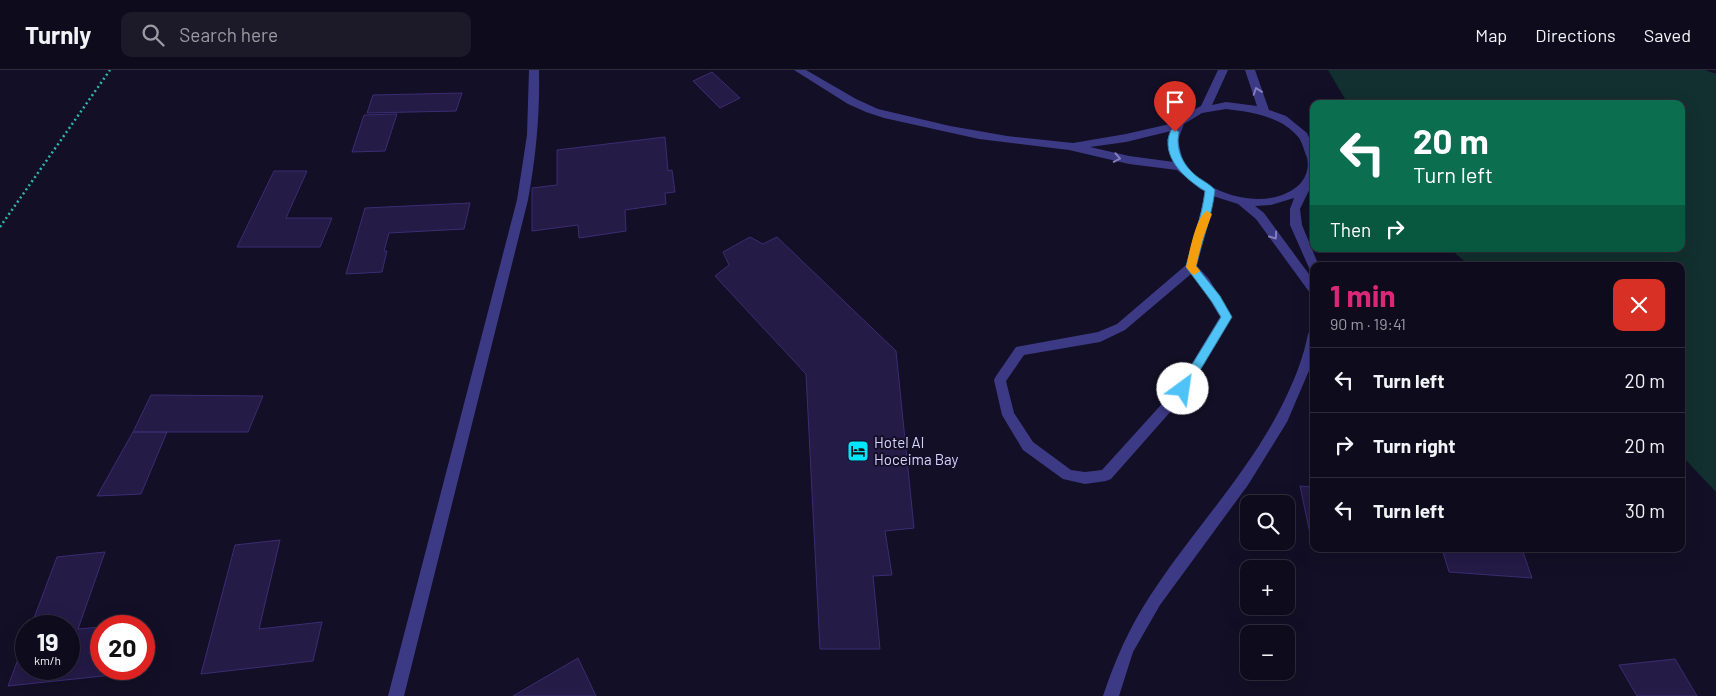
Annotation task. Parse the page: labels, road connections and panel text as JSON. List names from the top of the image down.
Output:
{
  "places": {
    "hotel": ["Hotel Al Hoceima Bay"]
  },
  "page": {
    "header": "Turnly",
    "search": "Search here",
    "nav": ["Map", "Directions", "Saved"],
    "turn": ["20 m", "Turn left"],
    "then": "Then",
    "heading": ["1 min", "90 m · 19:41"],
    "list": [
      {
        "name": "Turn left",
        "value": "20 m"
      },
      {
        "name": "Turn right",
        "value": "20 m"
      },
      {
        "name": "Turn left",
        "value": "30 m"
      }
    ],
    "map_buttons": ["+", "−"],
    "speed": "19 km/h",
    "limit": "20"
  }
}
